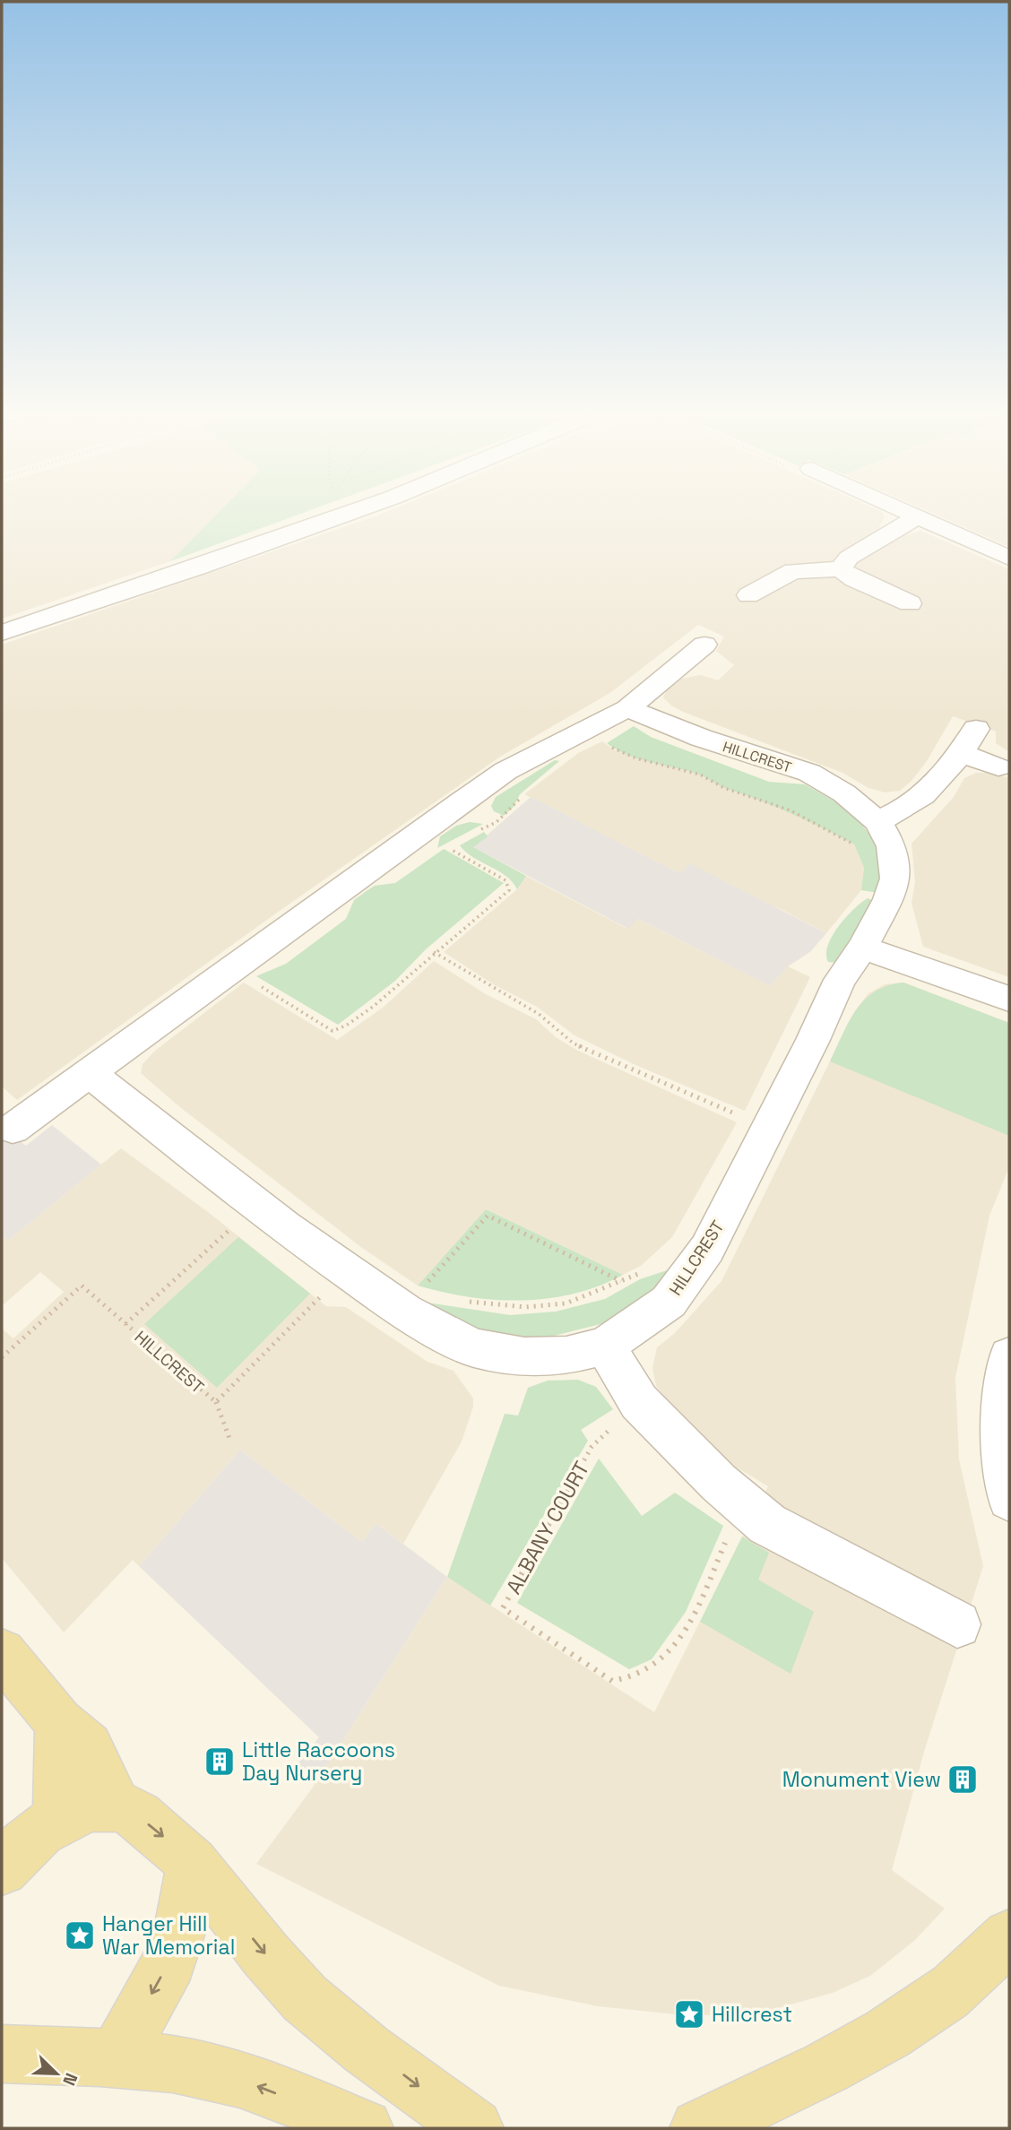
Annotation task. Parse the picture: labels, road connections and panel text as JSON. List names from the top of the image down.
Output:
{
  "streets": {
    "street": ["HILLCREST"],
    "path": ["ALBANY COURT"]
  },
  "places": {
    "building": ["Little Raccoons Day Nursery", "Monument View"],
    "place": ["Hanger Hill War Memorial", "Hillcrest"]
  },
  "north": "bottom right"
}
